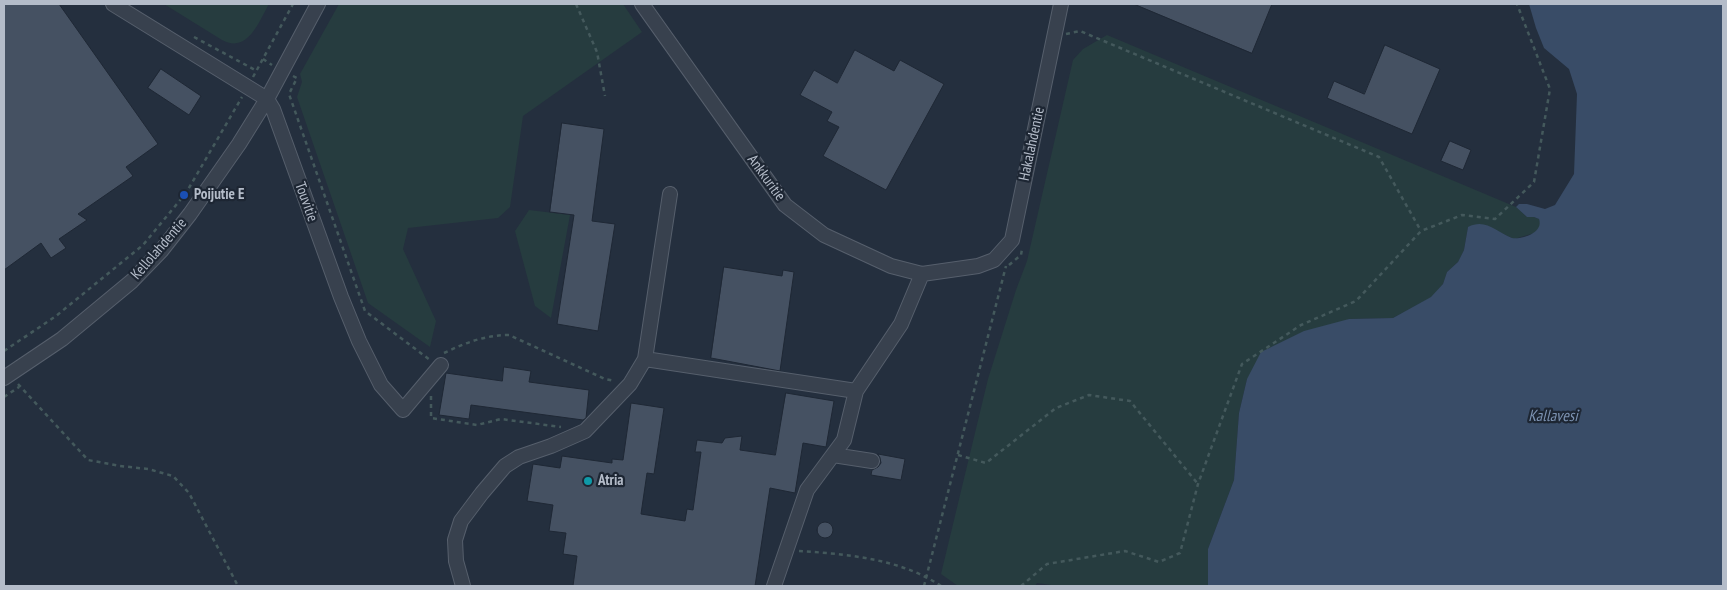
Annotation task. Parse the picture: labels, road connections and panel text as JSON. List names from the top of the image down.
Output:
{
  "streets": {
    "street": [
      "Hakalahdentie",
      "Ankkuritie",
      "Touvitie",
      "Kellolahdentie"
    ]
  },
  "crossings": [
    ["Hakalahdentie", "Ankkuritie"],
    ["Touvitie", "Kellolahdentie"]
  ],
  "water": ["Kallavesi"],
  "places": ["Poijutie E", "Atria"]
}
